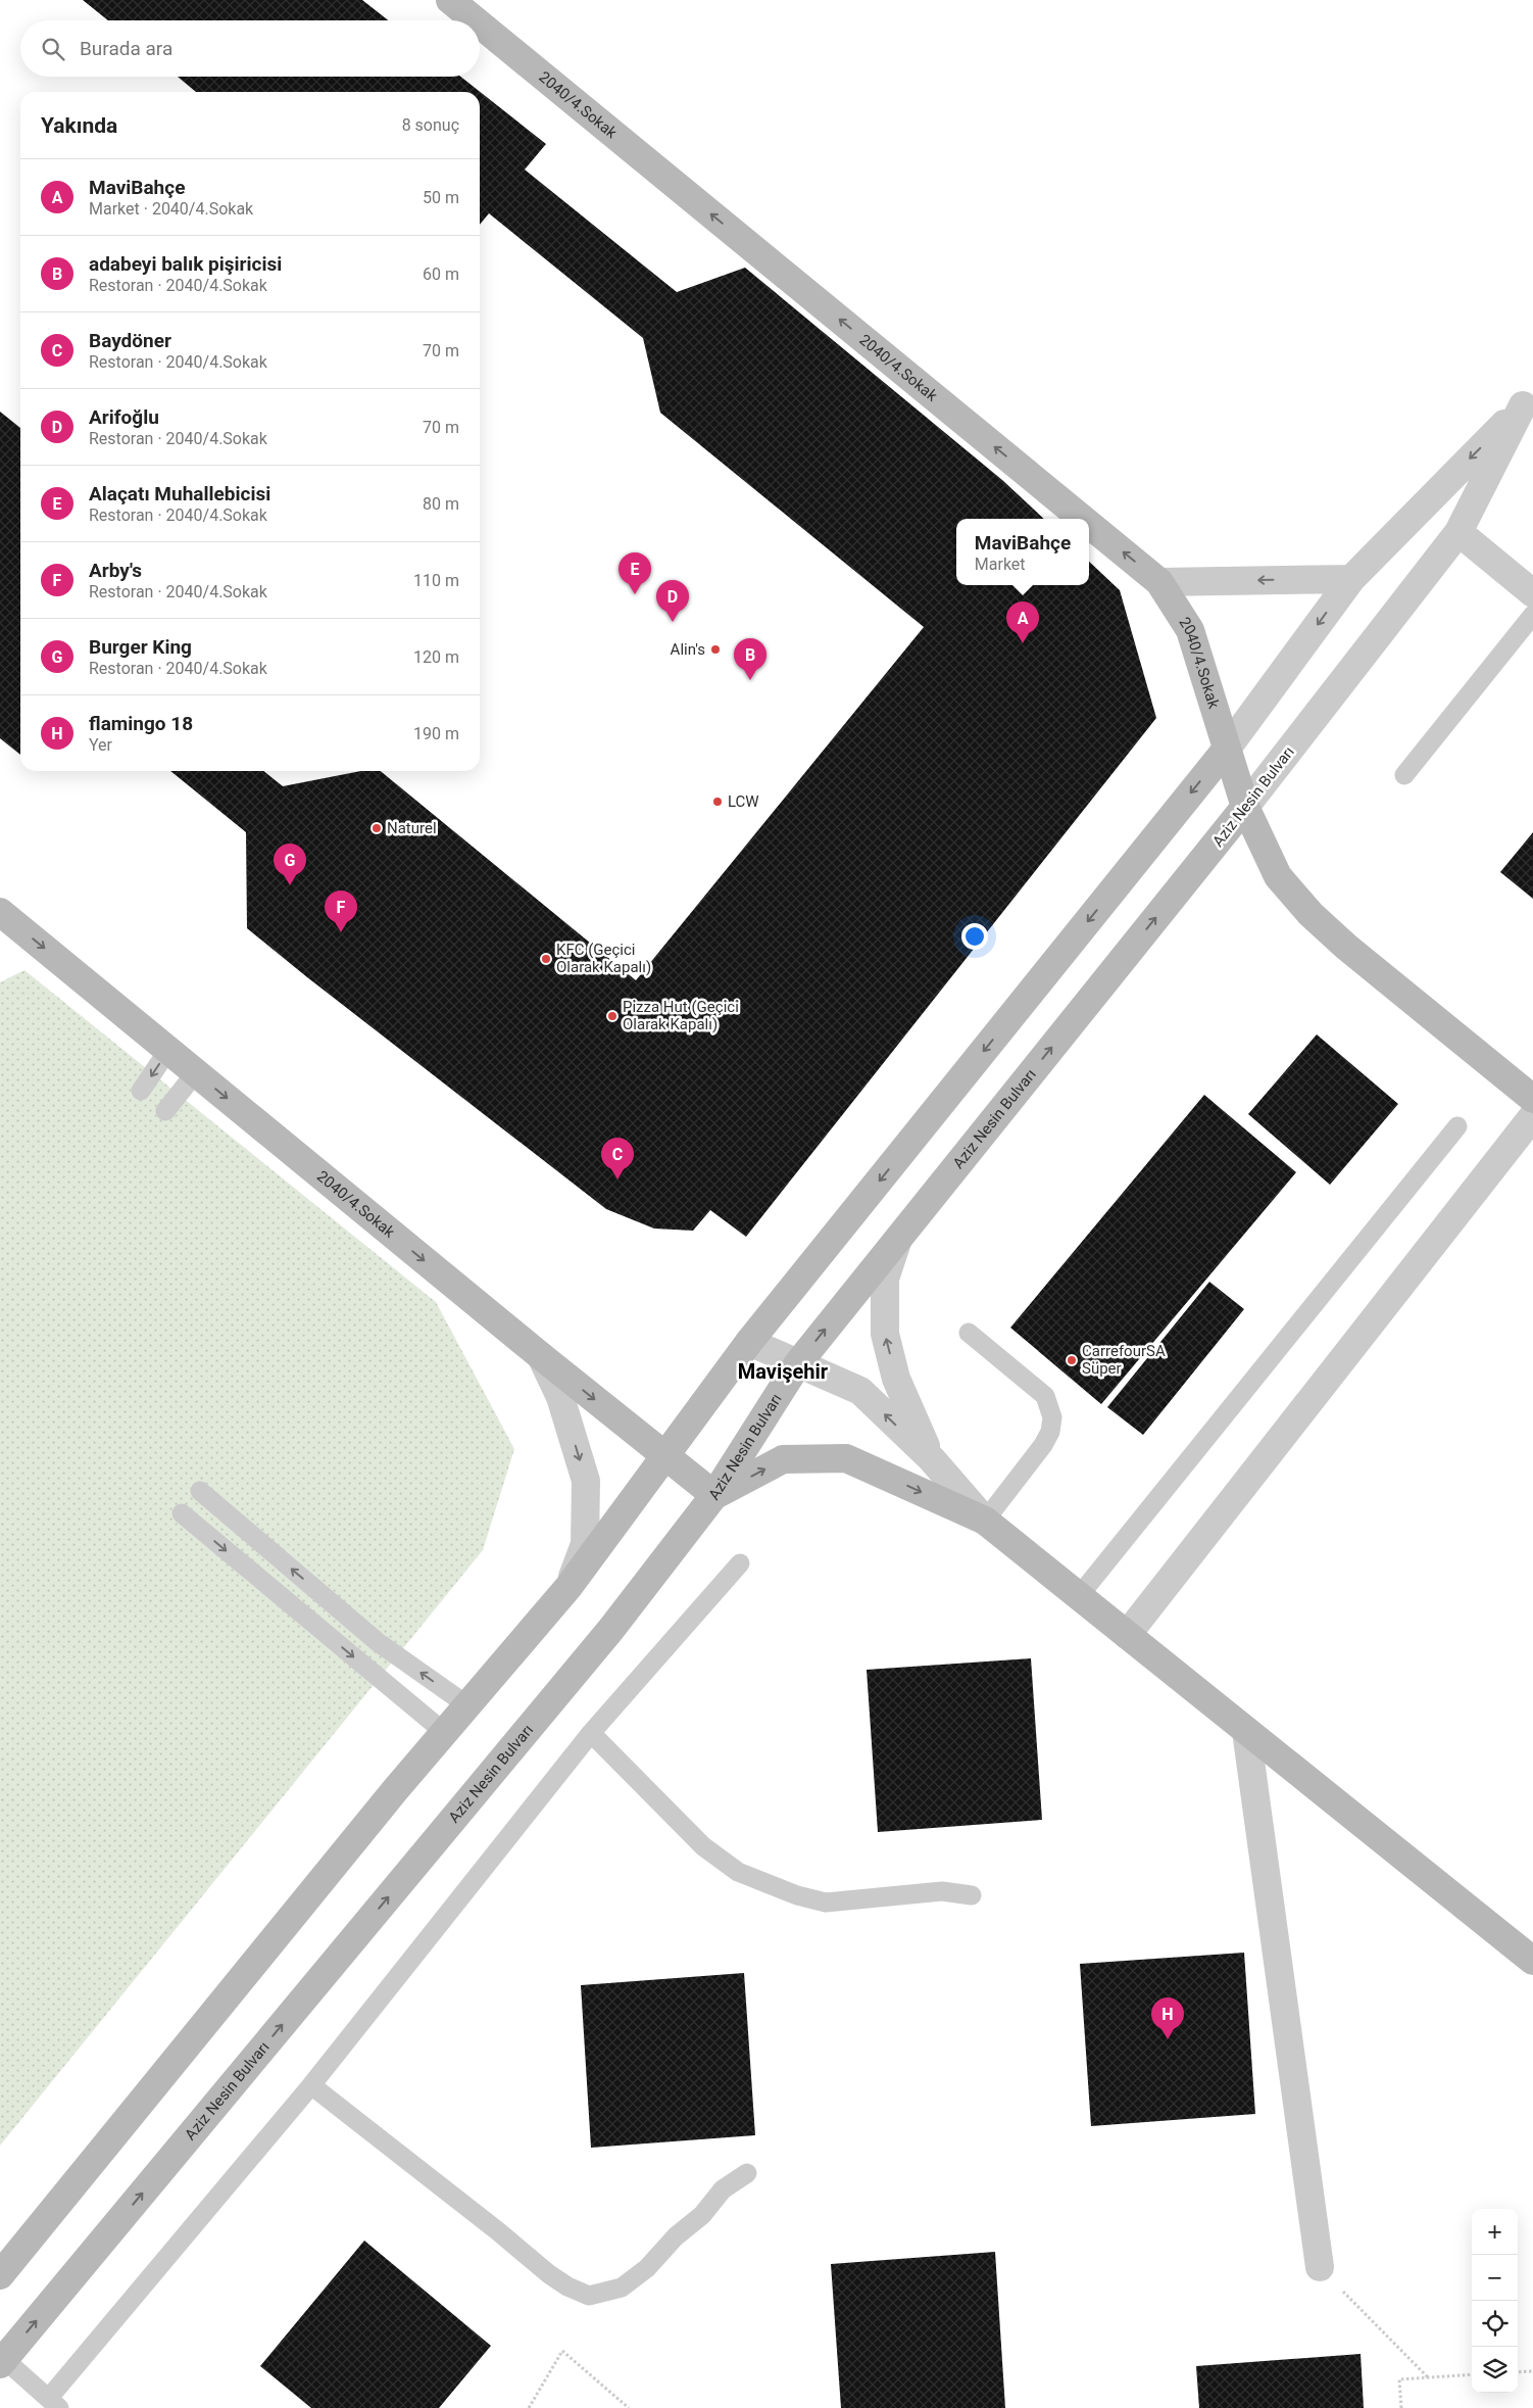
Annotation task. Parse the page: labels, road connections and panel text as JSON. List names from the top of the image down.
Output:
{
  "streets": {
    "street": ["2040/4.Sokak", "Aziz Nesin Bulvarı"]
  },
  "crossings": [
    ["2040/4.Sokak", "Aziz Nesin Bulvarı"]
  ],
  "districts": ["Mavişehir"],
  "places": [
    "Alin's",
    "LCW",
    "Naturel",
    "KFC (Geçici Olarak Kapalı)",
    "Pizza Hut (Geçici Olarak Kapalı)",
    "CarrefourSA Süper"
  ],
  "page": {
    "search": "Burada ara",
    "heading": ["Yakında", "8 sonuç"],
    "list": [
      {
        "mark": "A",
        "name": "MaviBahçe",
        "note": "Market · 2040/4.Sokak",
        "value": "50 m"
      },
      {
        "mark": "B",
        "name": "adabeyi balık pişiricisi",
        "note": "Restoran · 2040/4.Sokak",
        "value": "60 m"
      },
      {
        "mark": "C",
        "name": "Baydöner",
        "note": "Restoran · 2040/4.Sokak",
        "value": "70 m"
      },
      {
        "mark": "D",
        "name": "Arifoğlu",
        "note": "Restoran · 2040/4.Sokak",
        "value": "70 m"
      },
      {
        "mark": "E",
        "name": "Alaçatı Muhallebicisi",
        "note": "Restoran · 2040/4.Sokak",
        "value": "80 m"
      },
      {
        "mark": "F",
        "name": "Arby's",
        "note": "Restoran · 2040/4.Sokak",
        "value": "110 m"
      },
      {
        "mark": "G",
        "name": "Burger King",
        "note": "Restoran · 2040/4.Sokak",
        "value": "120 m"
      },
      {
        "mark": "H",
        "name": "flamingo 18",
        "note": "Yer",
        "value": "190 m"
      }
    ],
    "popup": ["MaviBahçe", "Market"],
    "pins": [
      "E",
      "D",
      "A",
      "B",
      "G",
      "F",
      "C",
      "H"
    ],
    "map_buttons": ["+", "−"]
  }
}
